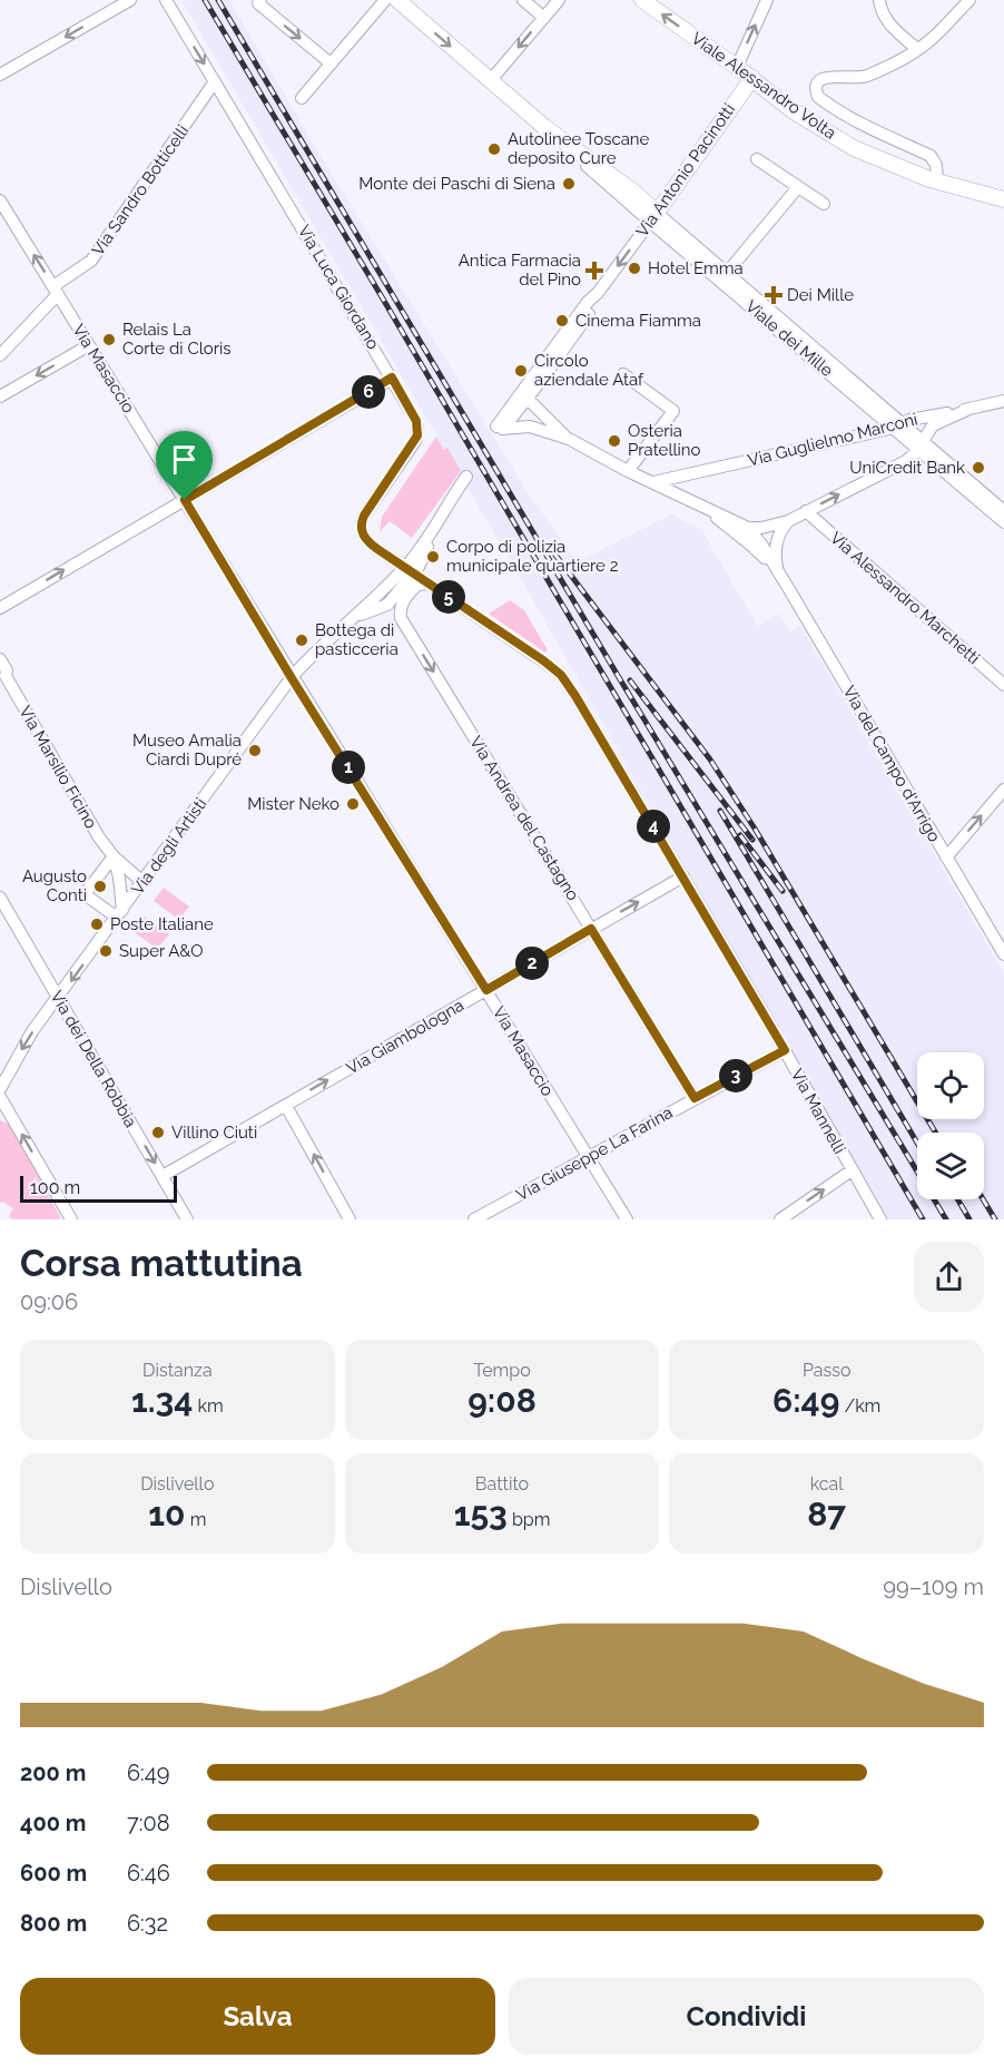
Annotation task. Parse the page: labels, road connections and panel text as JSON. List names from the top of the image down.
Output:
{
  "streets": {
    "main road": ["Viale Alessandro Volta", "Via Antonio Pacinotti", "Viale dei Mille"],
    "street": [
      "Via Sandro Botticelli",
      "Via Luca Giordano",
      "Via Masaccio",
      "Via Guglielmo Marconi",
      "Via Alessandro Marchetti",
      "Via del Campo d'Arrigo",
      "Via Marsilio Ficino",
      "Via Andrea del Castagno",
      "Via degli Artisti",
      "Via Giambologna",
      "Via dei Della Robbia",
      "Via Mannelli",
      "Via Giuseppe La Farina"
    ]
  },
  "crossings": [
    ["Viale Alessandro Volta", "Via Antonio Pacinotti"],
    ["Via Antonio Pacinotti", "Viale dei Mille"],
    ["Via Sandro Botticelli", "Via Luca Giordano"],
    ["Via Sandro Botticelli", "Via Masaccio"],
    ["Via Luca Giordano", "Via degli Artisti"],
    ["Via Luca Giordano", "Via Mannelli"],
    ["Viale dei Mille", "Via Guglielmo Marconi"],
    ["Via Masaccio", "Via degli Artisti"],
    ["Via Masaccio", "Via Giambologna"],
    ["Via Masaccio", "Via Giuseppe La Farina"],
    ["Via Guglielmo Marconi", "Via Alessandro Marchetti"],
    ["Via Guglielmo Marconi", "Via del Campo d'Arrigo"],
    ["Via Andrea del Castagno", "Via Giambologna"],
    ["Via Andrea del Castagno", "Via Mannelli"],
    ["Via Andrea del Castagno", "Via Giuseppe La Farina"],
    ["Via degli Artisti", "Via dei Della Robbia"],
    ["Via degli Artisti", "Via Mannelli"],
    ["Via Giambologna", "Via dei Della Robbia"],
    ["Via Giambologna", "Via Mannelli"],
    ["Via Mannelli", "Via Giuseppe La Farina"]
  ],
  "one_way": ["Via Antonio Pacinotti", "Via Andrea del Castagno", "Via Giambologna"],
  "places": {
    "other": [
      "Autolinee Toscane deposito Cure",
      "Monte dei Paschi di Siena",
      "Hotel Emma",
      "Cinema Fiamma",
      "Relais La Corte di Cloris",
      "Circolo aziendale Ataf",
      "Osteria Pratellino",
      "UniCredit Bank",
      "Corpo di polizia municipale quartiere 2",
      "Bottega di pasticceria",
      "Museo Amalia Ciardi Dupré",
      "Mister Neko",
      "Augusto Conti",
      "Poste Italiane",
      "Super A&O",
      "Villino Ciuti"
    ],
    "health": ["Antica Farmacia del Pino", "Dei Mille"]
  },
  "scale_bar": "100 m",
  "page": {
    "pins": [
      "6",
      "5",
      "1",
      "4",
      "2",
      "3"
    ],
    "scale": "100 m",
    "heading": ["Corsa mattutina", "09:06"],
    "stats": [
      ["Distanza", "1.34 km"],
      ["Tempo", "9:08"],
      ["Passo", "6:49 /km"],
      ["Dislivello", "10 m"],
      ["Battito", "153 bpm"],
      ["kcal", "87"]
    ],
    "chart": ["Dislivello", "99–109 m"],
    "list": [
      {
        "name": "200 m",
        "note": "6:49"
      },
      {
        "name": "400 m",
        "note": "7:08"
      },
      {
        "name": "600 m",
        "note": "6:46"
      },
      {
        "name": "800 m",
        "note": "6:32"
      }
    ],
    "buttons": ["Salva", "Condividi"]
  }
}
